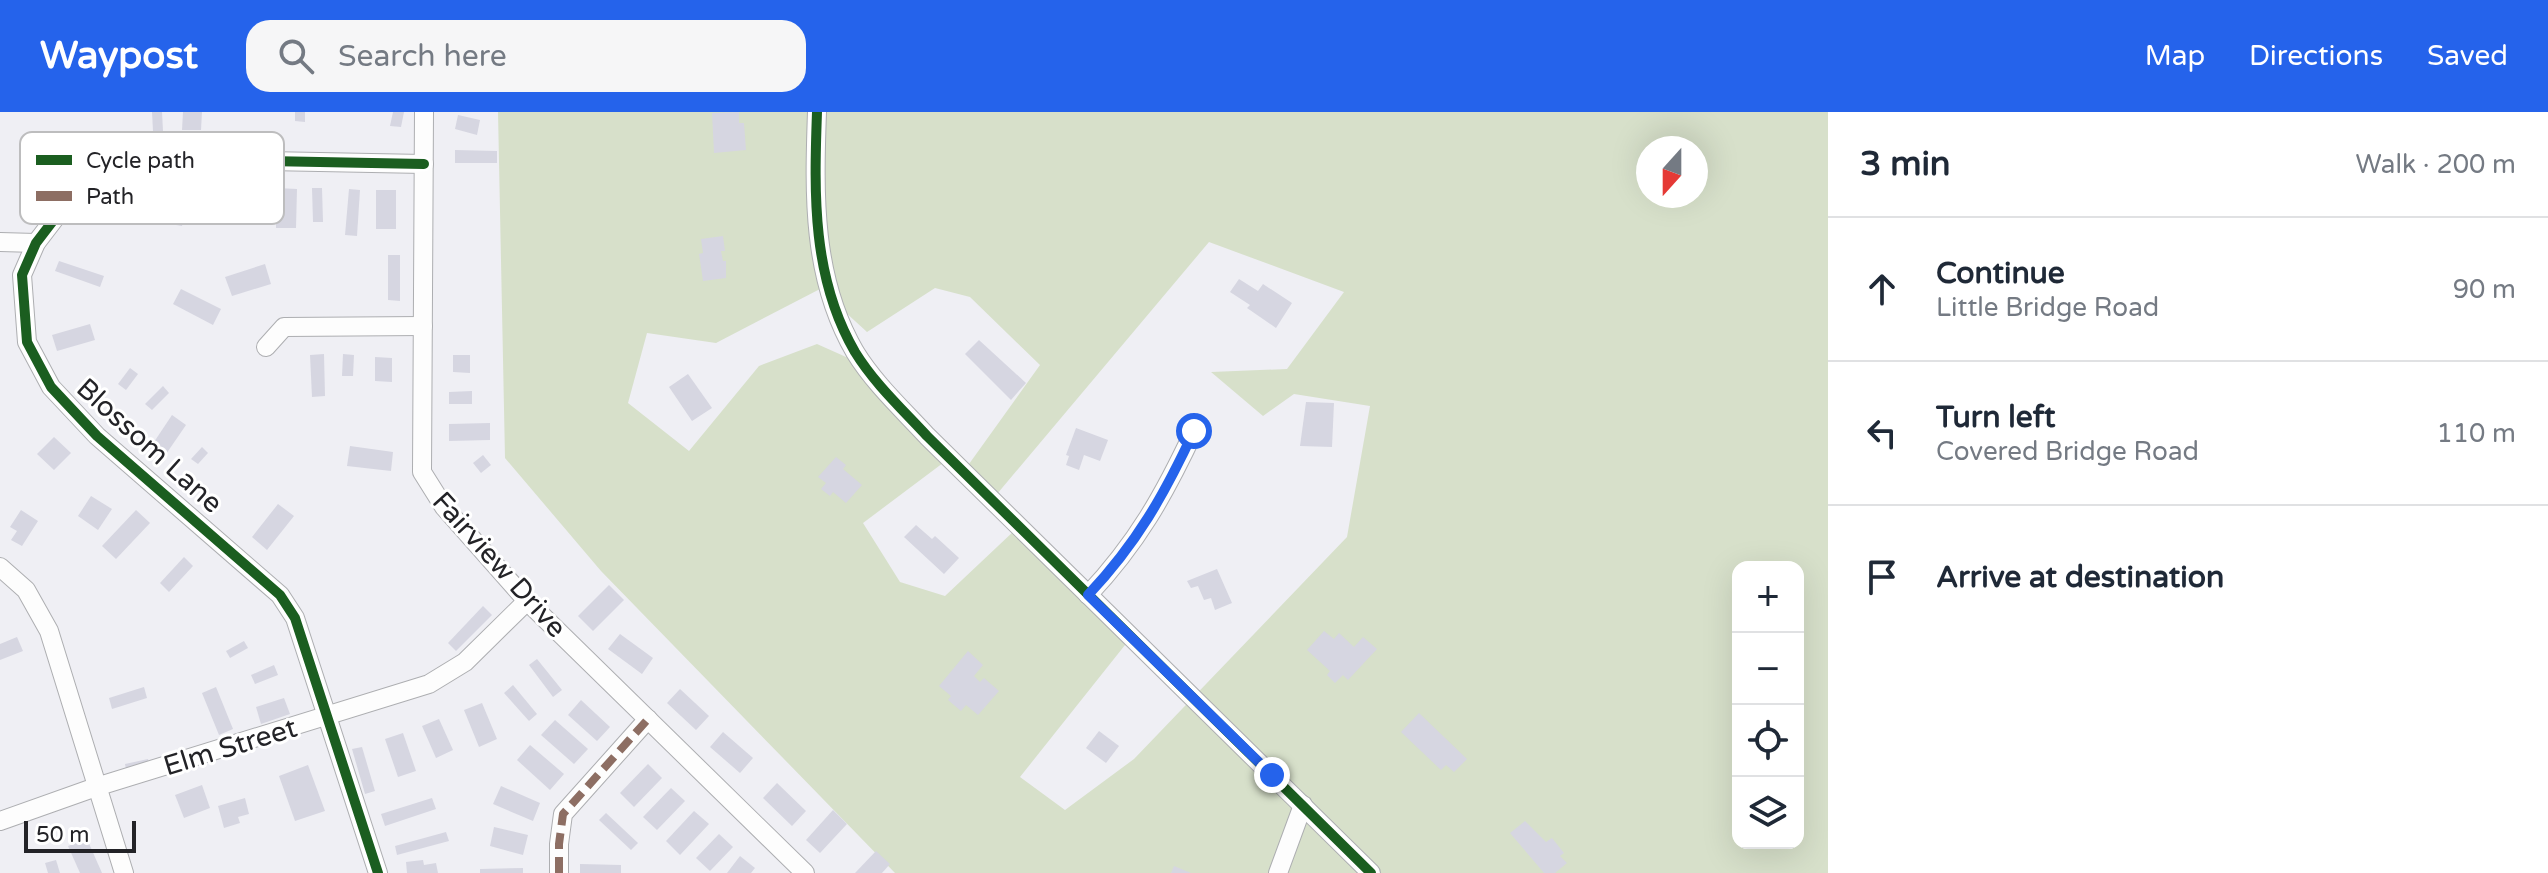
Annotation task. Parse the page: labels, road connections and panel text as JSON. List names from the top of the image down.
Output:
{
  "streets": {
    "street": ["Blossom Lane", "Fairview Drive", "Elm Street"]
  },
  "crossings": [
    ["Blossom Lane", "Fairview Drive"],
    ["Blossom Lane", "Elm Street"],
    ["Fairview Drive", "Elm Street"]
  ],
  "legend": ["Cycle path", "Path"],
  "scale_bar": "50 m",
  "north": "bottom",
  "page": {
    "header": "Waypost",
    "search": "Search here",
    "nav": ["Map", "Directions", "Saved"],
    "heading": ["3 min", "Walk · 200 m"],
    "list": [
      ["Continue", "Little Bridge Road", "90 m"],
      ["Turn left", "Covered Bridge Road", "110 m"],
      "Arrive at destination"
    ],
    "map_buttons": ["+", "−"],
    "scale": "50 m"
  }
}
